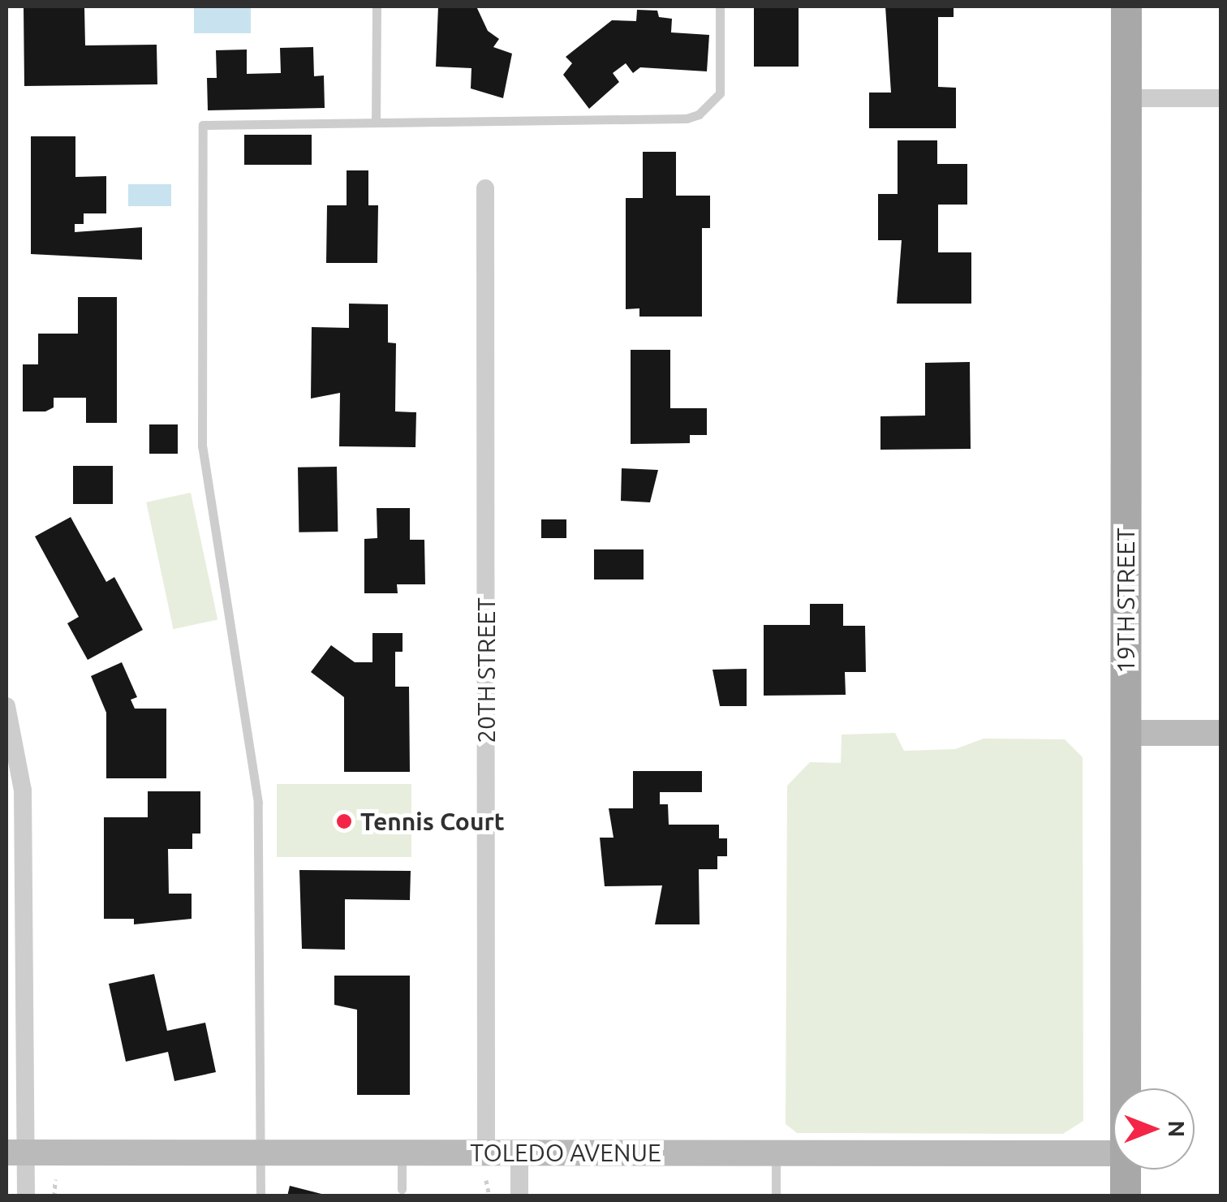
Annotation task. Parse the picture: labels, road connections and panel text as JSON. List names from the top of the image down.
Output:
{
  "streets": {
    "main road": ["19TH STREET"],
    "street": ["20TH STREET", "TOLEDO AVENUE"]
  },
  "crossings": [
    ["20TH STREET", "TOLEDO AVENUE"]
  ],
  "places": ["Tennis Court"],
  "north": "right"
}
